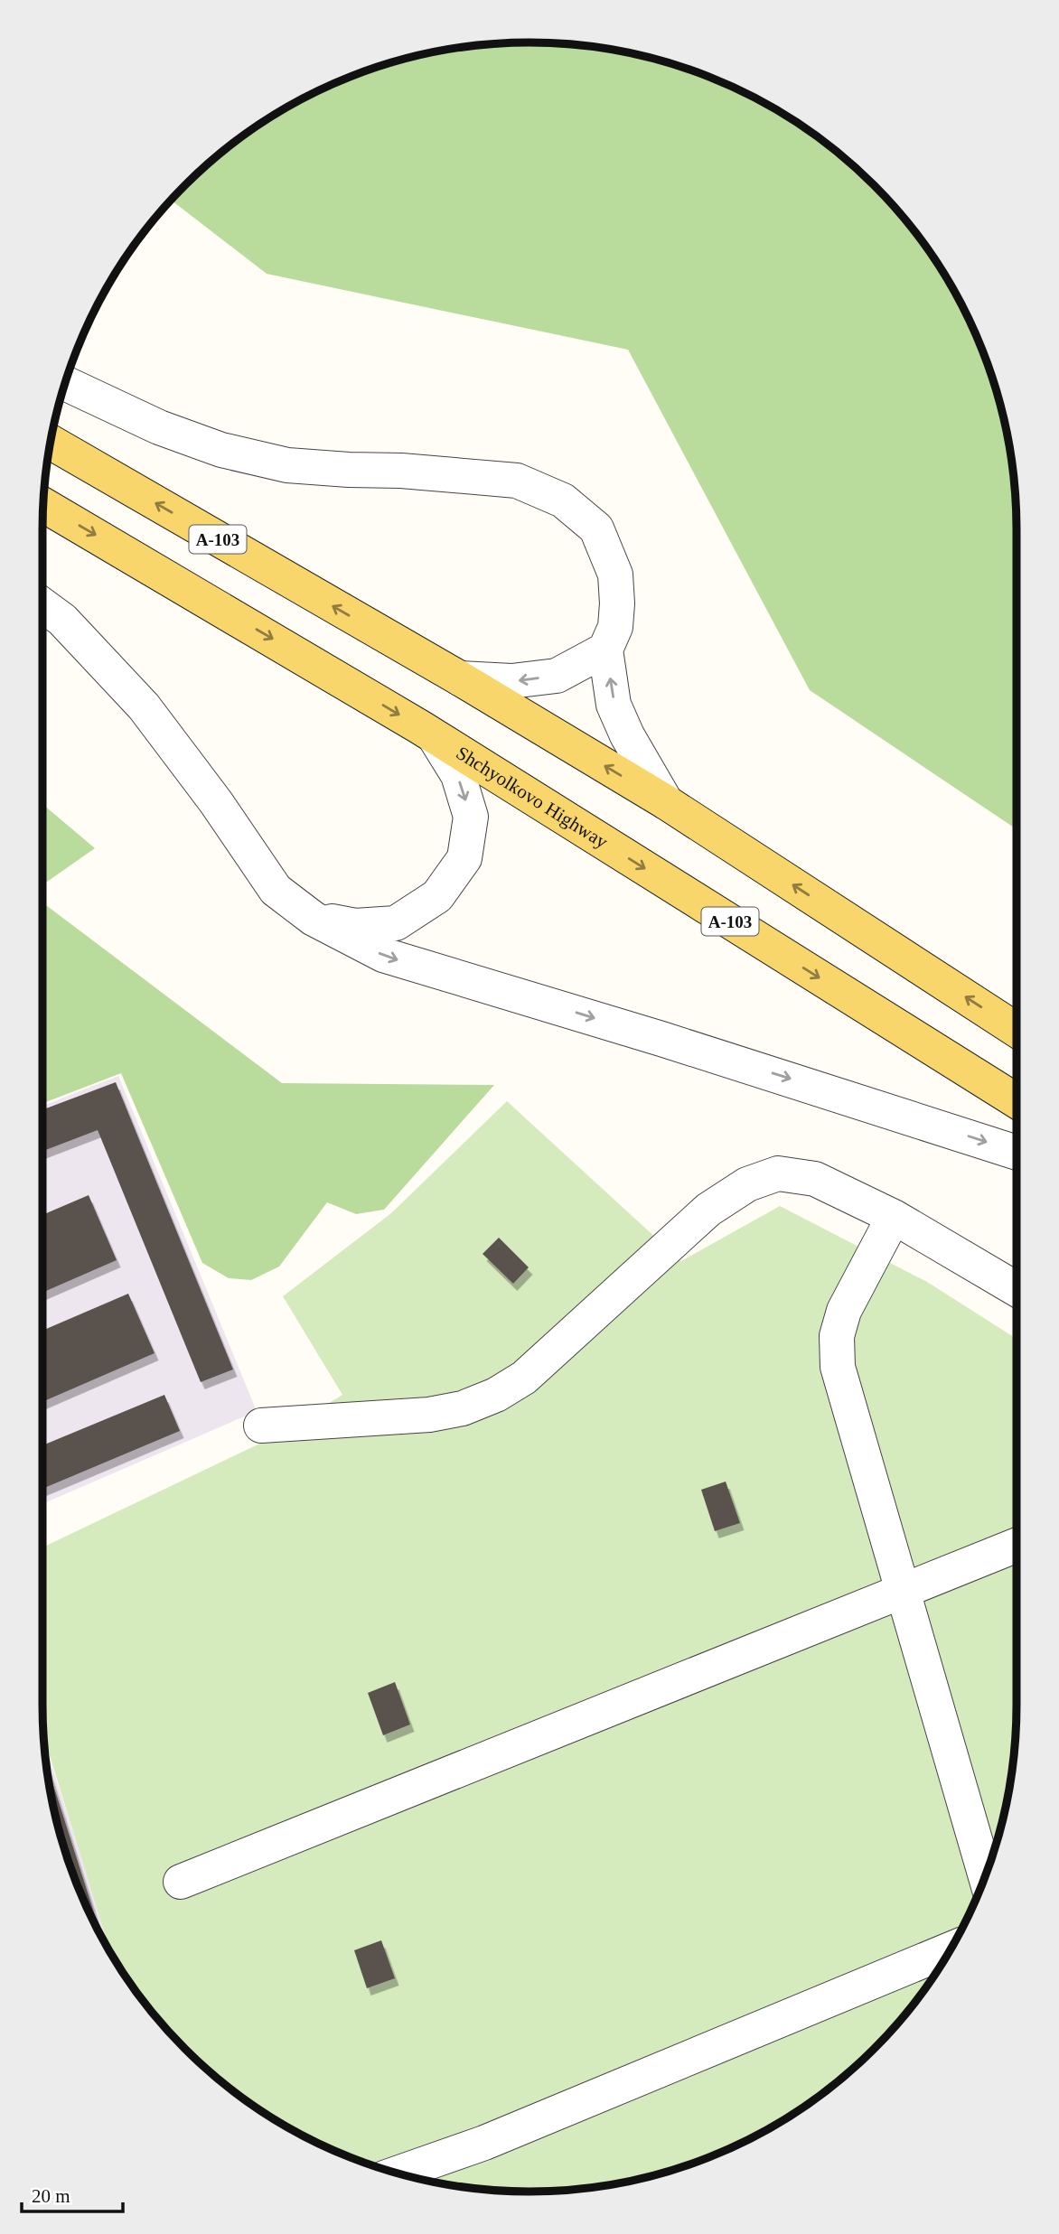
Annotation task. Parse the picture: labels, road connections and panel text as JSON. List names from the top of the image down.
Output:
{
  "streets": {
    "main road": ["А-103", "Shchyolkovo Highway"]
  },
  "scale_bar": "20 m"
}
